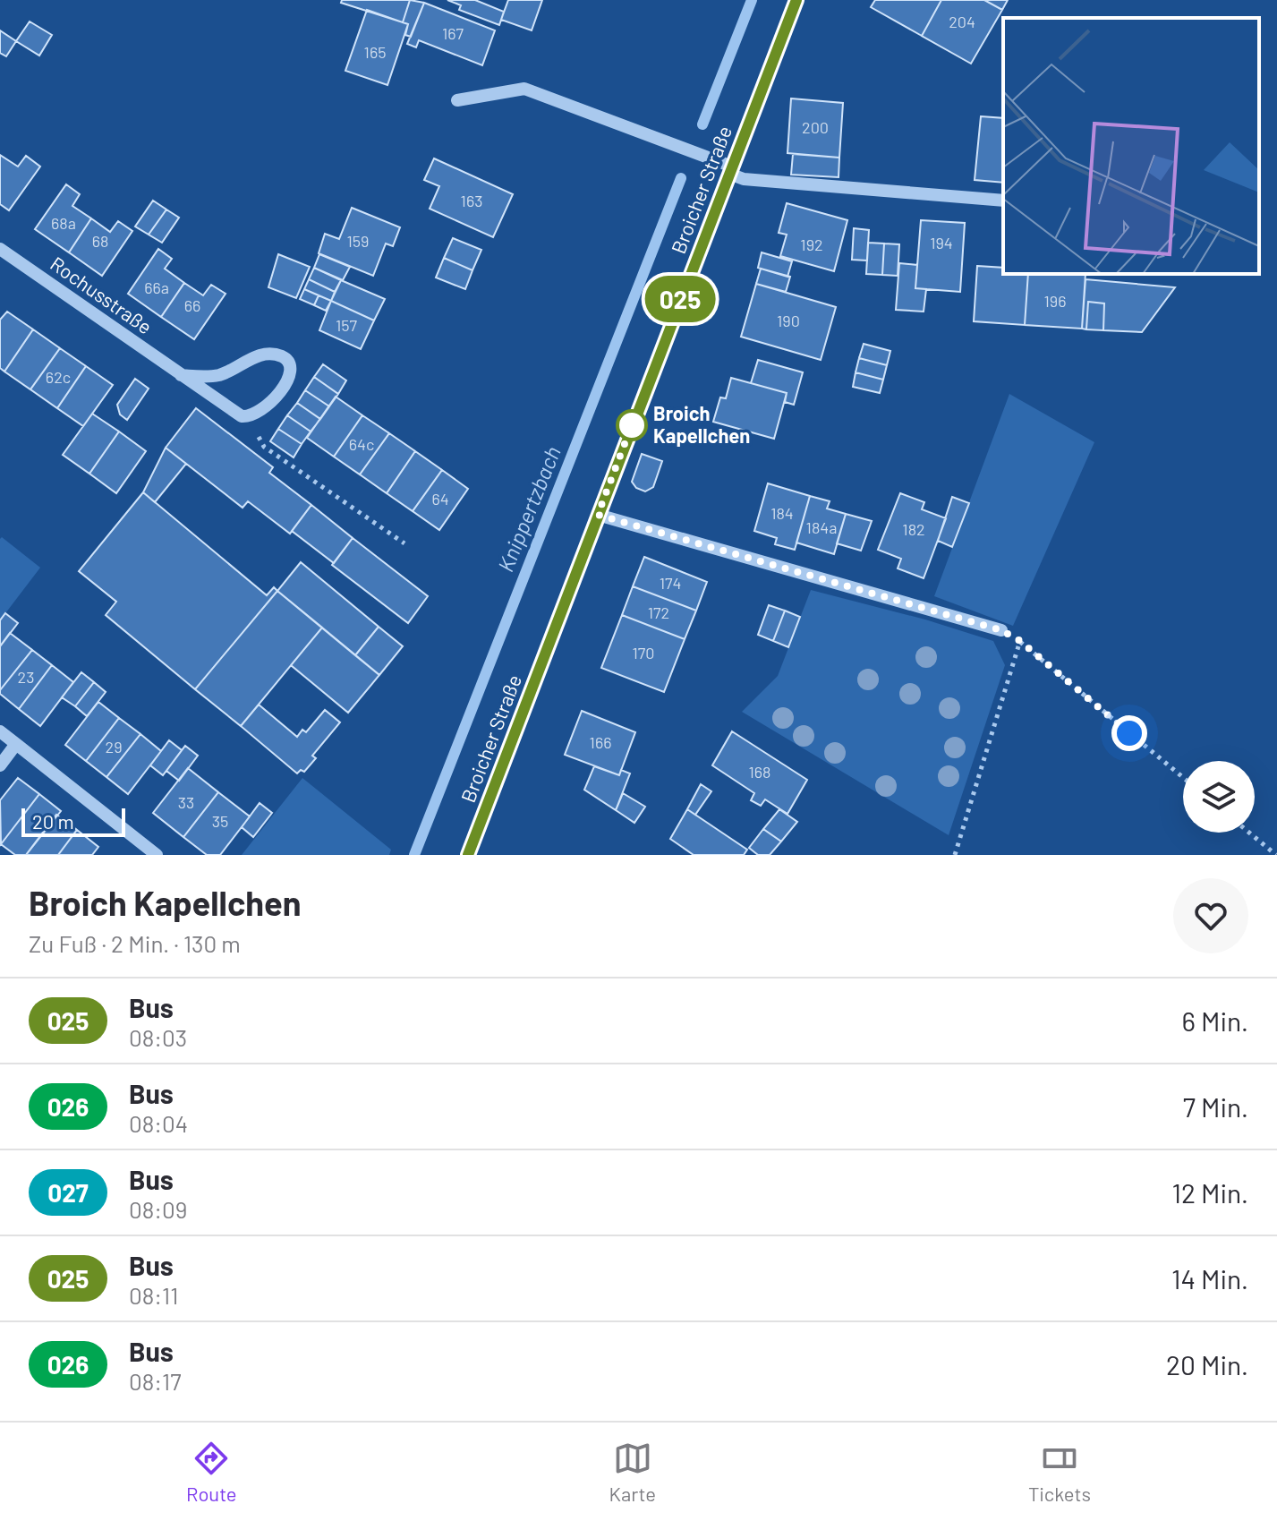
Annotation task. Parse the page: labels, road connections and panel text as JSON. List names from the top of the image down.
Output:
{
  "streets": {
    "street": ["Broicher Straße", "Rochusstraße"]
  },
  "water": ["Knippertzbach"],
  "places": ["Broich Kapellchen"],
  "lines": ["bus line 025"],
  "house_numbers": [
    "204",
    "167",
    "165",
    "200",
    "163",
    "68a",
    "68",
    "159",
    "194",
    "192",
    "66a",
    "196",
    "66",
    "190",
    "157",
    "62c",
    "64c",
    "64",
    "184",
    "184a",
    "182",
    "174",
    "172",
    "170",
    "23",
    "166",
    "29",
    "168",
    "33",
    "35"
  ],
  "scale_bar": "20 m",
  "page": {
    "on_map": "025",
    "scale": "20 m",
    "heading": ["Broich Kapellchen", "Zu Fuß · 2 Min. · 130 m"],
    "list": [
      {
        "mark": "025",
        "name": "Bus",
        "note": "08:03",
        "value": "6 Min."
      },
      {
        "mark": "026",
        "name": "Bus",
        "note": "08:04",
        "value": "7 Min."
      },
      {
        "mark": "027",
        "name": "Bus",
        "note": "08:09",
        "value": "12 Min."
      },
      {
        "mark": "025",
        "name": "Bus",
        "note": "08:11",
        "value": "14 Min."
      },
      {
        "mark": "026",
        "name": "Bus",
        "note": "08:17",
        "value": "20 Min."
      }
    ],
    "tabs": ["Route", "Karte", "Tickets"]
  }
}
